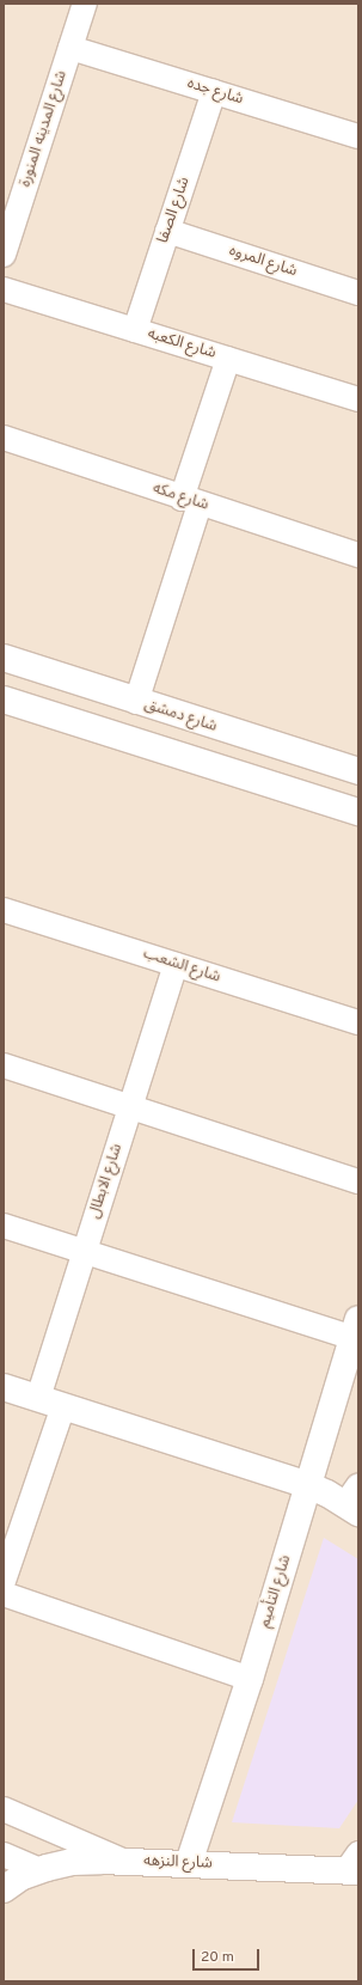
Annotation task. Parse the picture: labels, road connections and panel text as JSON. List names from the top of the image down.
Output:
{
  "streets": {
    "street": [
      "شارع جده",
      "شارع المدينه المنورة",
      "شارع الصفا",
      "شارع المروه",
      "شارع الكعبه",
      "شارع مكه",
      "شارع دمشق",
      "شارع الشعب",
      "شارع الابطال",
      "شارع التأميم",
      "شارع النزهه"
    ]
  },
  "crossings": [
    ["شارع جده", "شارع المدينه المنورة"],
    ["شارع جده", "شارع الصفا"],
    ["شارع الصفا", "شارع المروه"],
    ["شارع الصفا", "شارع الكعبه"],
    ["شارع الشعب", "شارع الابطال"],
    ["شارع التأميم", "شارع النزهه"]
  ],
  "scale_bar": "20 m"
}
